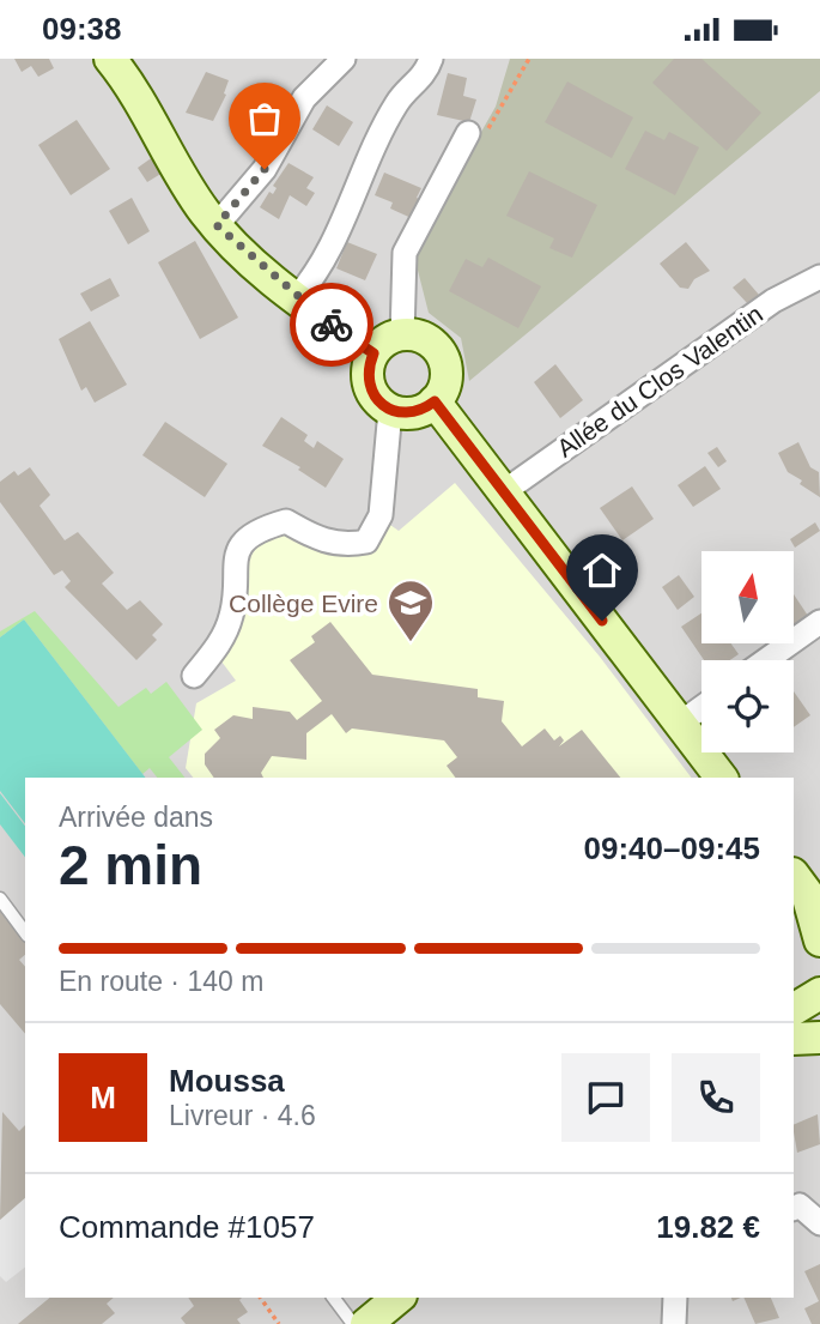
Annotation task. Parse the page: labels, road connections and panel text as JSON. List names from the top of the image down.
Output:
{
  "streets": {
    "street": ["Allée du Clos Valentin"]
  },
  "places": {
    "school or university": ["Collège Evire"]
  },
  "north": "top",
  "page": {
    "status": "09:38",
    "heading": ["2 min", "Arrivée dans", "09:40–09:45"],
    "panel": [
      "Moussa",
      "Livreur · 4.6",
      "Commande #1057",
      "19.82 €"
    ],
    "bar": "En route · 140 m",
    "round": "M"
  }
}
